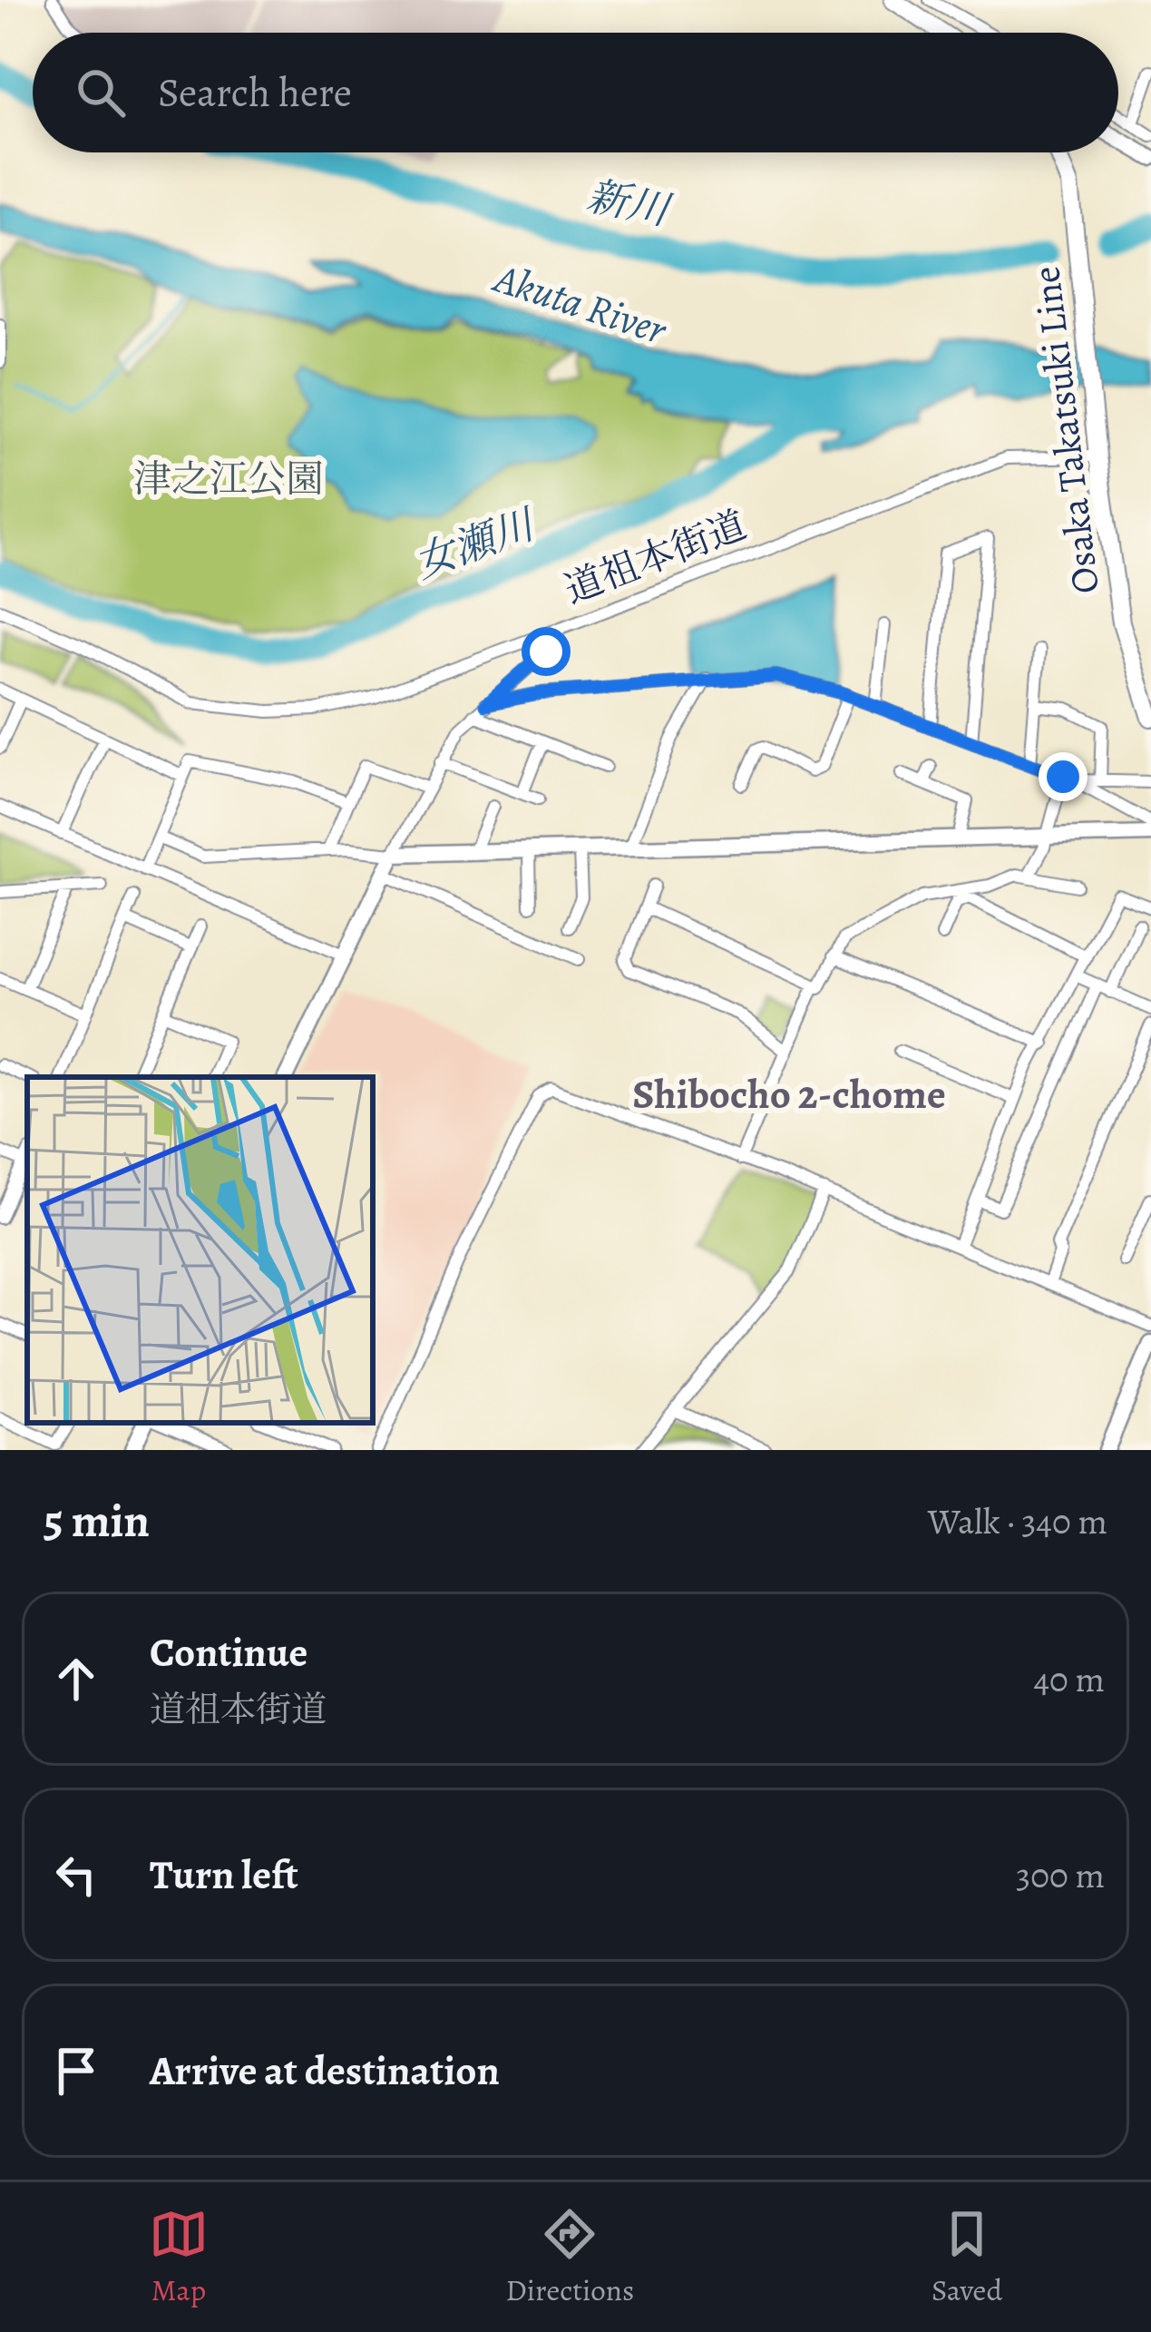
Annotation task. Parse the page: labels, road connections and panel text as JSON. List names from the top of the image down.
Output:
{
  "streets": {
    "main road": ["Osaka Takatsuki Line"],
    "street": ["道祖本街道"]
  },
  "crossings": [
    ["Osaka Takatsuki Line", "道祖本街道"]
  ],
  "districts": ["Shibocho 2-chome"],
  "water": ["新川", "Akuta River", "女瀬川"],
  "parks": ["津之江公園"],
  "page": {
    "search": "Search here",
    "heading": ["5 min", "Walk · 340 m"],
    "list": [
      ["Continue", "道祖本街道", "40 m"],
      ["Turn left", "300 m"],
      "Arrive at destination"
    ],
    "nav": ["Map", "Directions", "Saved"]
  }
}
